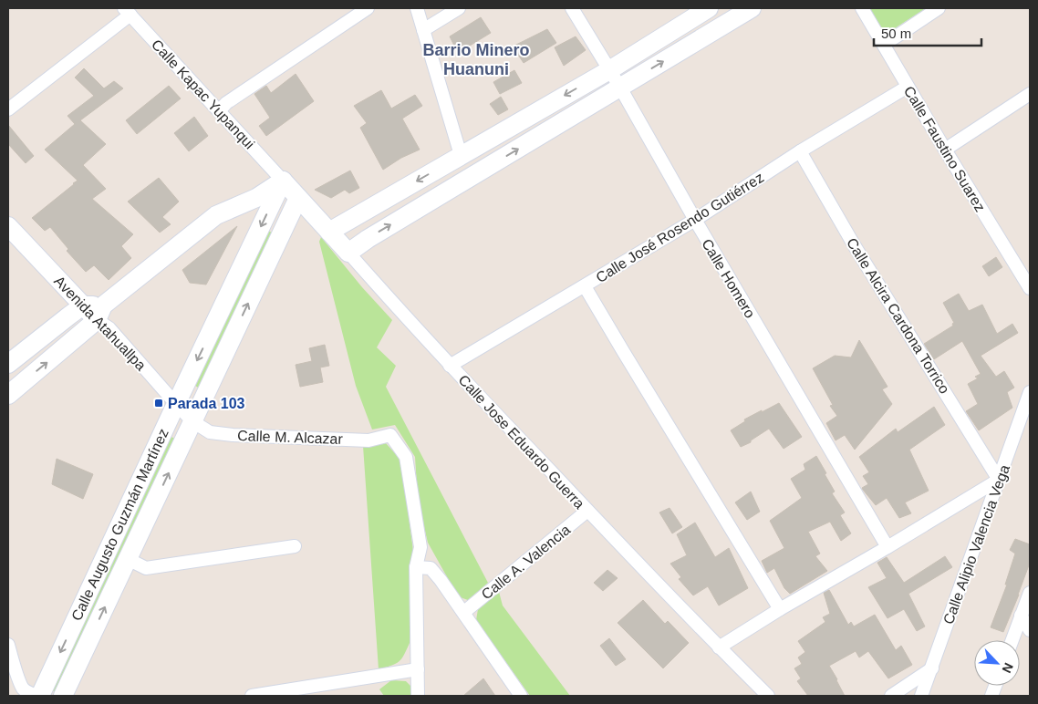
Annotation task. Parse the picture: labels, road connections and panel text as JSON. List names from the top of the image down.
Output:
{
  "streets": {
    "main road": ["Avenida Atahuallpa", "Calle Jose Eduardo Guerra", "Calle Augusto Guzmán Martínez"],
    "street": [
      "Calle Kapac Yupanqui",
      "Calle Faustino Suarez",
      "Calle José Rosendo Gutiérrez",
      "Calle Homero",
      "Calle Alcira Cardona Torrico",
      "Calle M. Alcazar",
      "Calle Alipio Valencia Vega",
      "Calle A. Valencia"
    ]
  },
  "crossings": [
    ["Calle Kapac Yupanqui", "Calle Jose Eduardo Guerra"],
    ["Calle Kapac Yupanqui", "Calle Augusto Guzmán Martínez"],
    ["Calle Faustino Suarez", "Calle José Rosendo Gutiérrez"],
    ["Calle José Rosendo Gutiérrez", "Calle Homero"],
    ["Calle José Rosendo Gutiérrez", "Calle Alcira Cardona Torrico"],
    ["Calle José Rosendo Gutiérrez", "Calle Jose Eduardo Guerra"],
    ["Calle Alcira Cardona Torrico", "Calle Alipio Valencia Vega"],
    ["Avenida Atahuallpa", "Calle M. Alcazar"],
    ["Avenida Atahuallpa", "Calle Augusto Guzmán Martínez"],
    ["Calle M. Alcazar", "Calle Augusto Guzmán Martínez"],
    ["Calle Jose Eduardo Guerra", "Calle Augusto Guzmán Martínez"],
    ["Calle Jose Eduardo Guerra", "Calle A. Valencia"]
  ],
  "districts": ["Barrio Minero Huanuni"],
  "places": {
    "transit": ["Parada 103"]
  },
  "scale_bar": "50 m",
  "north": "bottom right"
}
